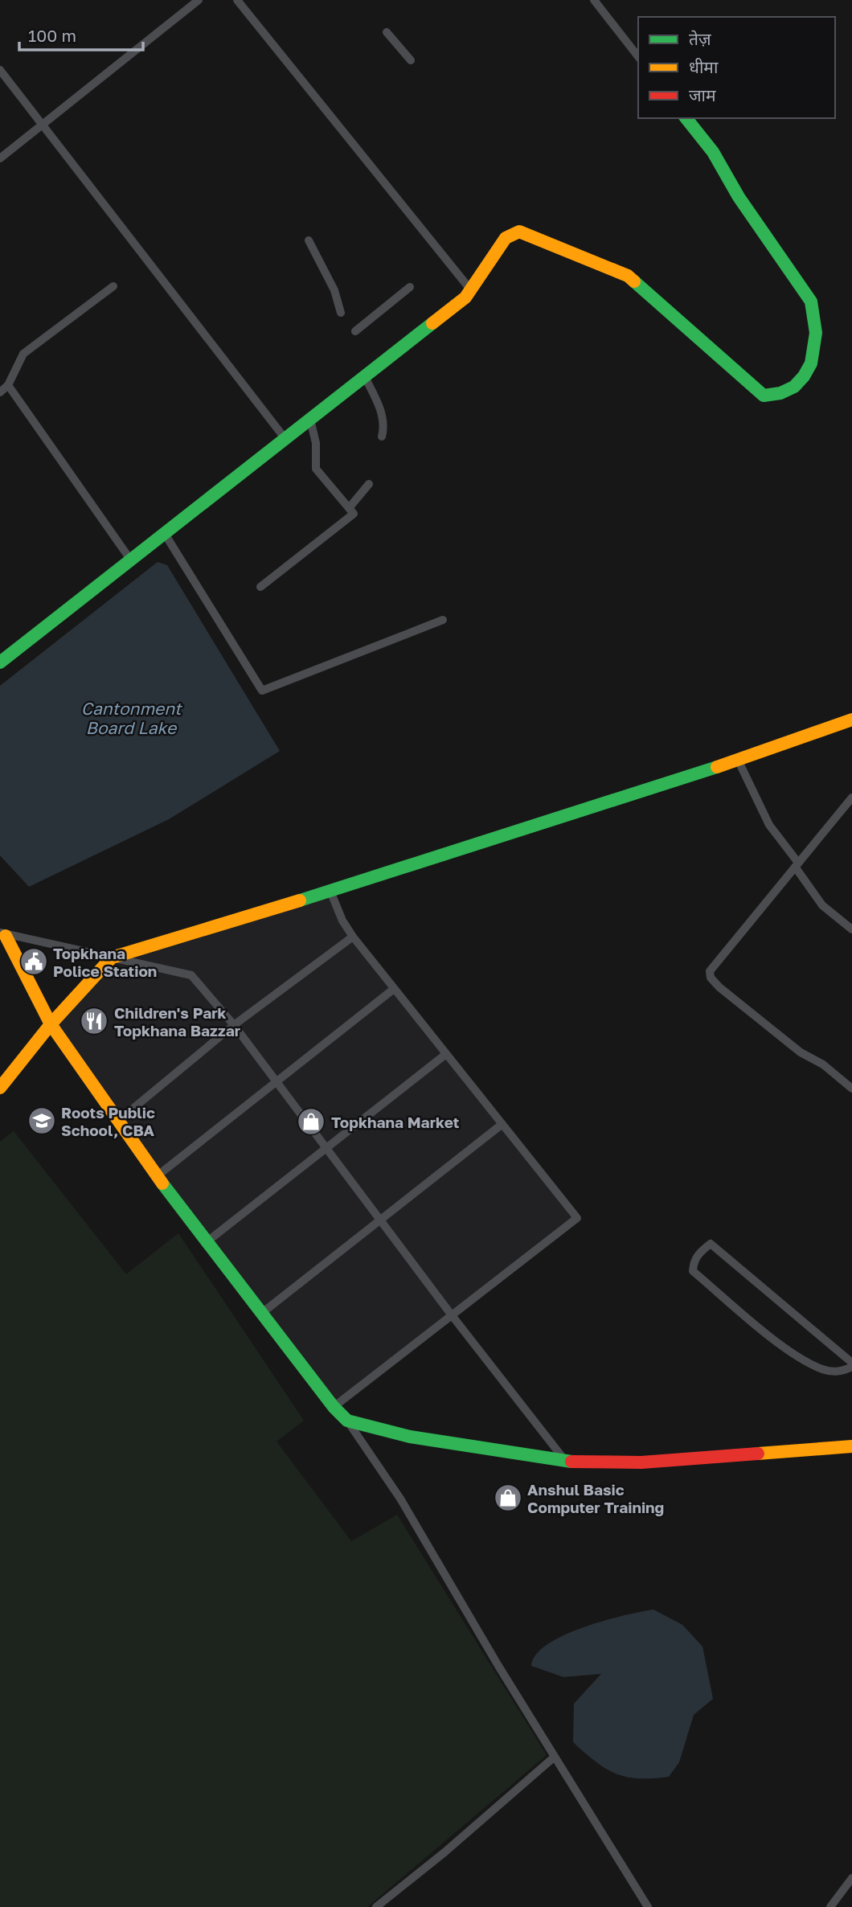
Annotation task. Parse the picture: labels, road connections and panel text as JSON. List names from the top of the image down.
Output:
{
  "water": ["Cantonment Board Lake"],
  "places": {
    "public building": ["Topkhana Police Station"],
    "restaurant": ["Children's Park Topkhana Bazzar"],
    "school or university": ["Roots Public School, CBA"],
    "shop": ["Topkhana Market", "Anshul Basic Computer Training"]
  },
  "legend": ["तेज़", "धीमा", "जाम"],
  "scale_bar": "100 m"
}
